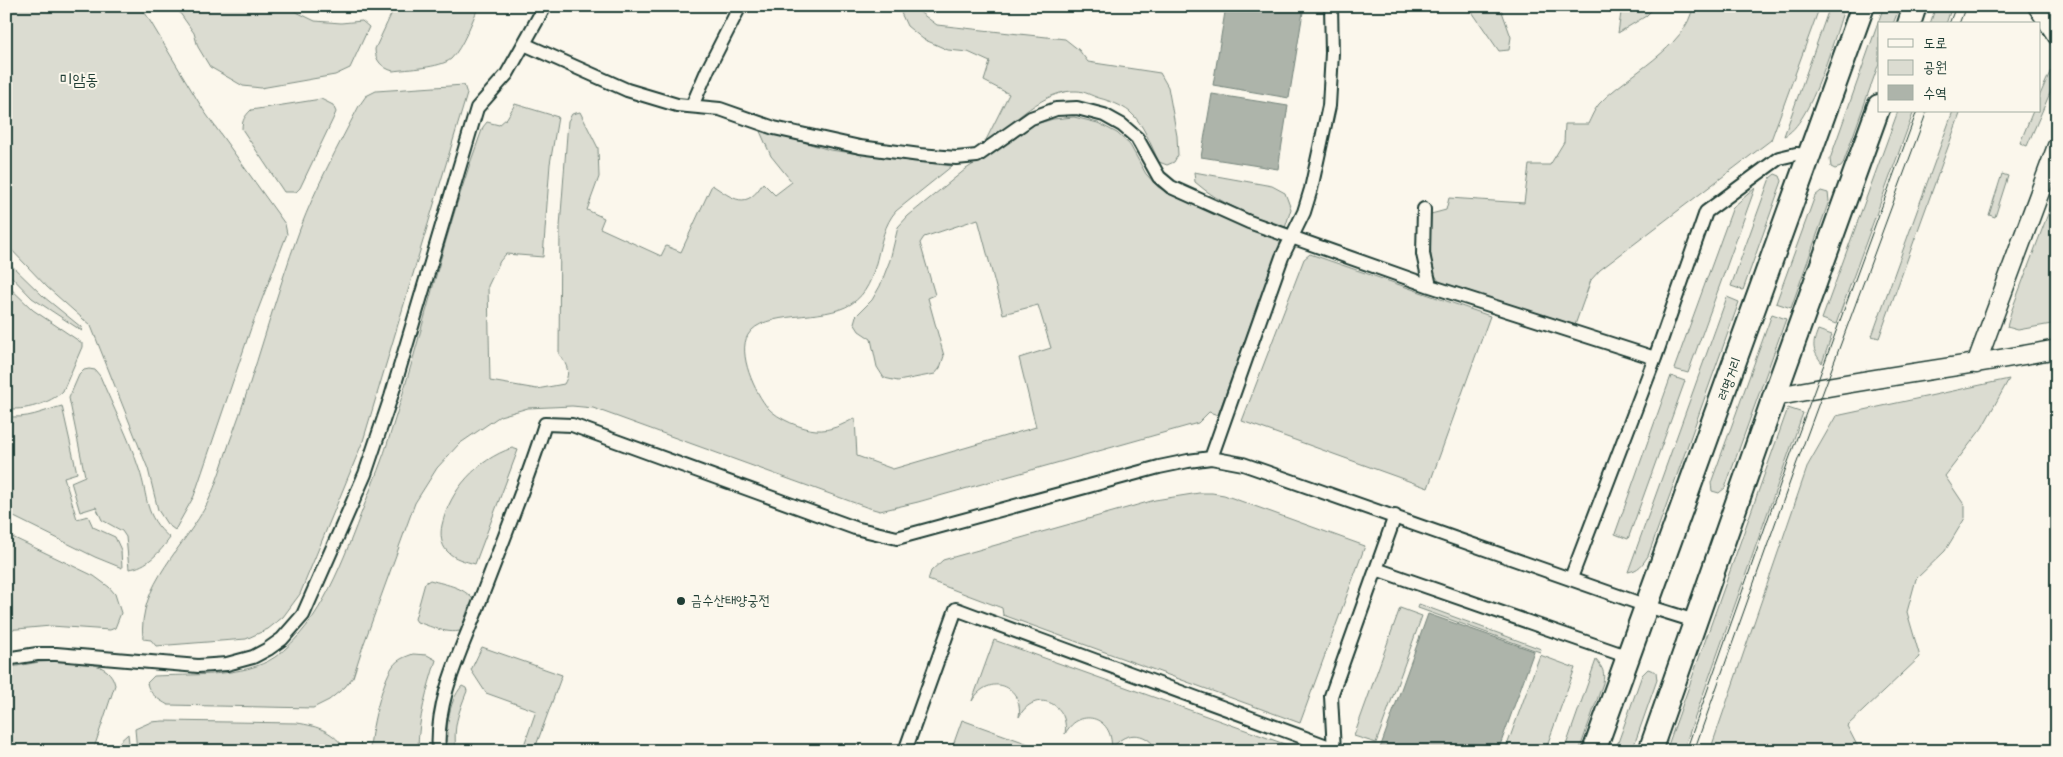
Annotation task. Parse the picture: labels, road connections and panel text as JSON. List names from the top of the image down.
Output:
{
  "streets": {
    "highway": ["려명거리"]
  },
  "districts": ["미암동"],
  "places": ["금수산태양궁전"],
  "legend": ["도로", "공원", "수역"]
}
